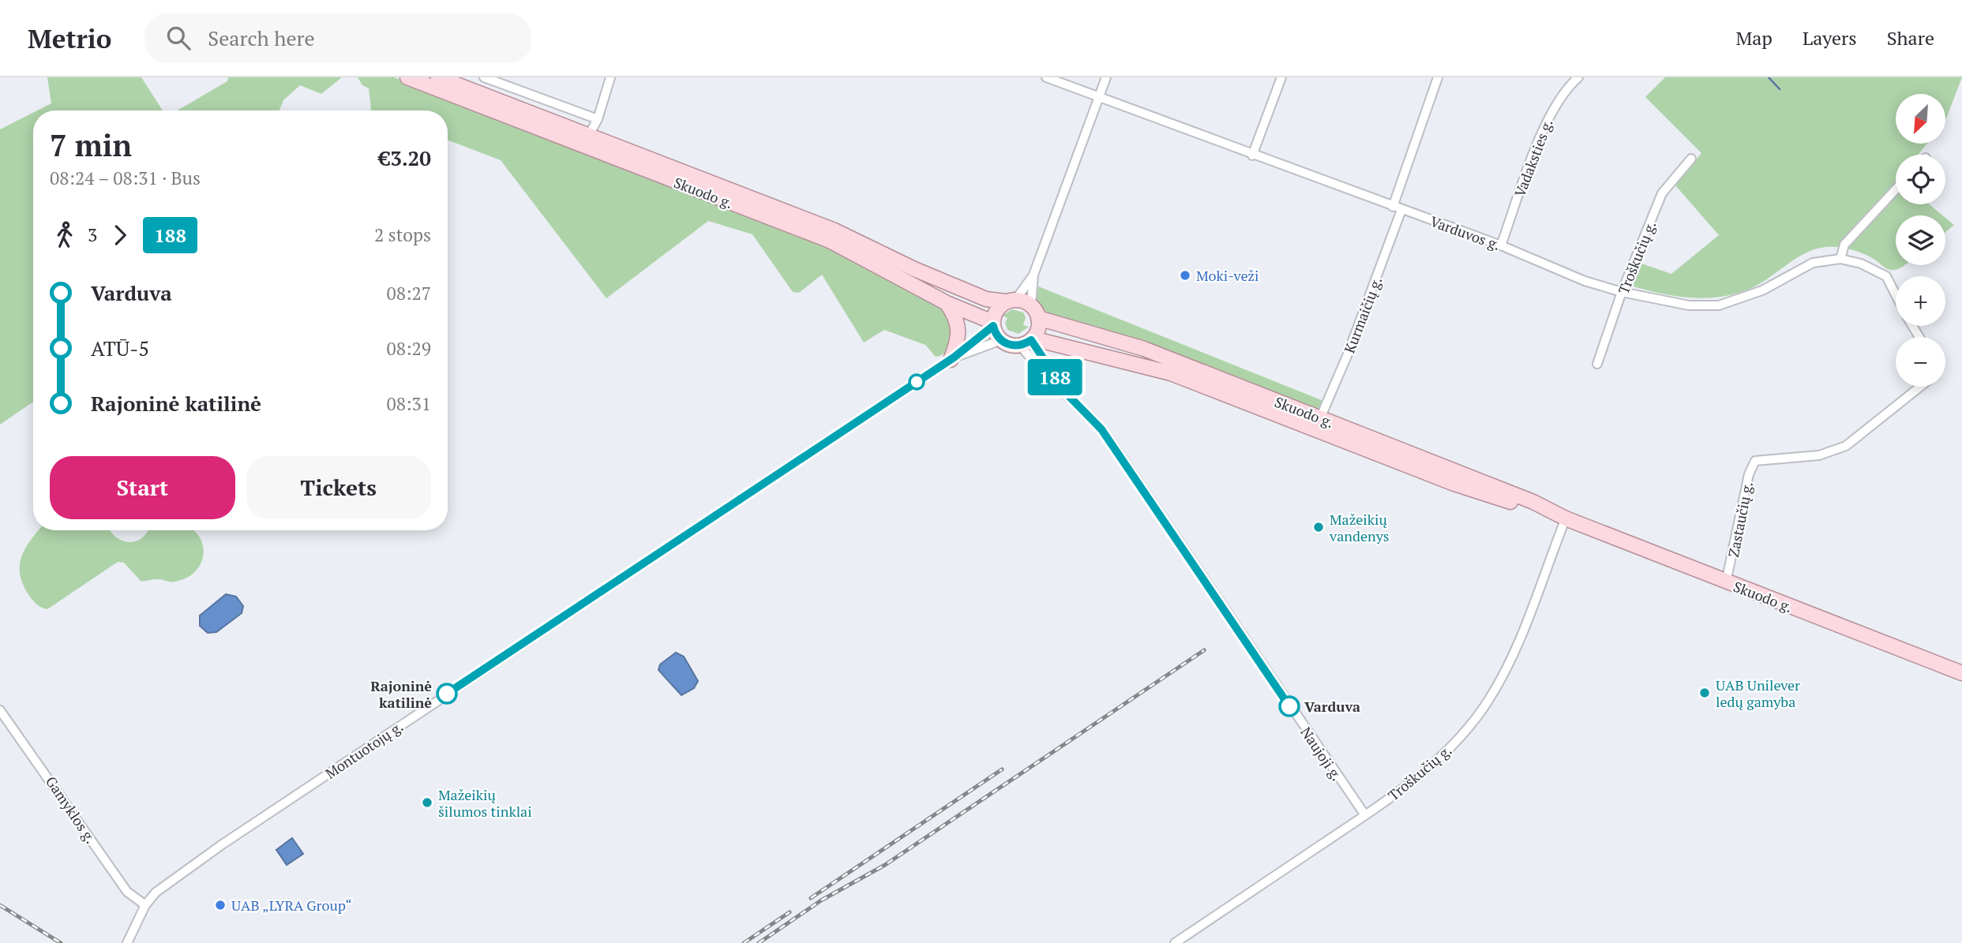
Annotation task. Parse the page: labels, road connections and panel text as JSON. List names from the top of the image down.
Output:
{
  "streets": {
    "main road": ["Skuodo g."],
    "street": [
      "Vadaksties g.",
      "Varduvos g.",
      "Troškučių g.",
      "Kurmaičių g.",
      "Zastaučių g.",
      "Montuotojų g.",
      "Naujoji g.",
      "Gamyklos g."
    ]
  },
  "crossings": [
    ["Vadaksties g.", "Varduvos g."],
    ["Skuodo g.", "Troškučių g."],
    ["Skuodo g.", "Kurmaičių g."],
    ["Skuodo g.", "Zastaučių g."],
    ["Skuodo g.", "Montuotojų g."],
    ["Skuodo g.", "Naujoji g."],
    ["Varduvos g.", "Troškučių g."],
    ["Varduvos g.", "Kurmaičių g."],
    ["Troškučių g.", "Naujoji g."],
    ["Montuotojų g.", "Naujoji g."],
    ["Montuotojų g.", "Gamyklos g."]
  ],
  "places": [
    "Moki-veži",
    "Mažeikių vandenys",
    "UAB Unilever ledų gamyba",
    "Rajoninė katilinė",
    "Varduva",
    "Mažeikių šilumos tinklai",
    "UAB „LYRA Group“"
  ],
  "lines": ["bus line 188"],
  "north": "bottom left",
  "page": {
    "header": "Metrio",
    "search": "Search here",
    "nav": ["Map", "Layers", "Share"],
    "on_map": "188",
    "map_buttons": ["+", "−"],
    "heading": ["7 min", "08:24 – 08:31 · Bus", "€3.20"],
    "legs": ["3", "188", "2 stops"],
    "list": [
      {
        "name": "Varduva",
        "value": "08:27"
      },
      {
        "name": "ATŪ-5",
        "value": "08:29"
      },
      {
        "name": "Rajoninė katilinė",
        "value": "08:31"
      }
    ],
    "buttons": ["Start", "Tickets"]
  }
}
